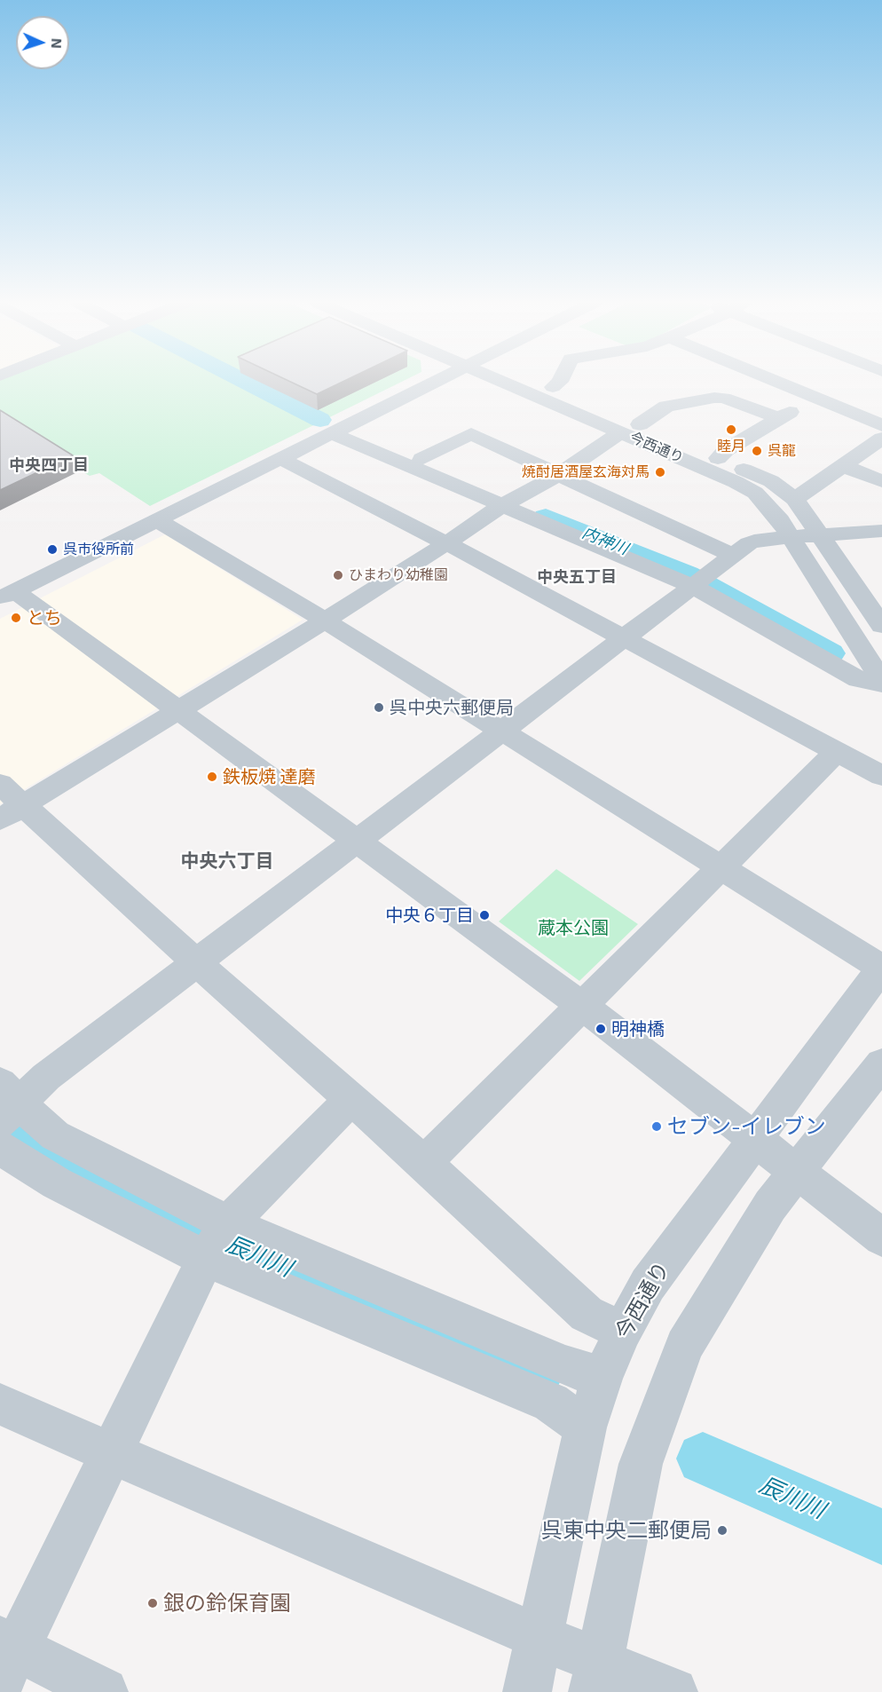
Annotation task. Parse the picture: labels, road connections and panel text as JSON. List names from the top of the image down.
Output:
{
  "streets": {
    "street": ["今西通り"]
  },
  "districts": ["中央四丁目", "中央五丁目", "中央六丁目"],
  "water": ["内神川", "辰川川"],
  "parks": ["蔵本公園"],
  "places": [
    "睦月",
    "呉龍",
    "焼酎居酒屋玄海対馬",
    "呉市役所前",
    "ひまわり幼稚園",
    "とち",
    "呉中央六郵便局",
    "鉄板焼 達磨",
    "中央６丁目",
    "明神橋",
    "セブン-イレブン",
    "呉東中央二郵便局",
    "銀の鈴保育園"
  ],
  "north": "right"
}
